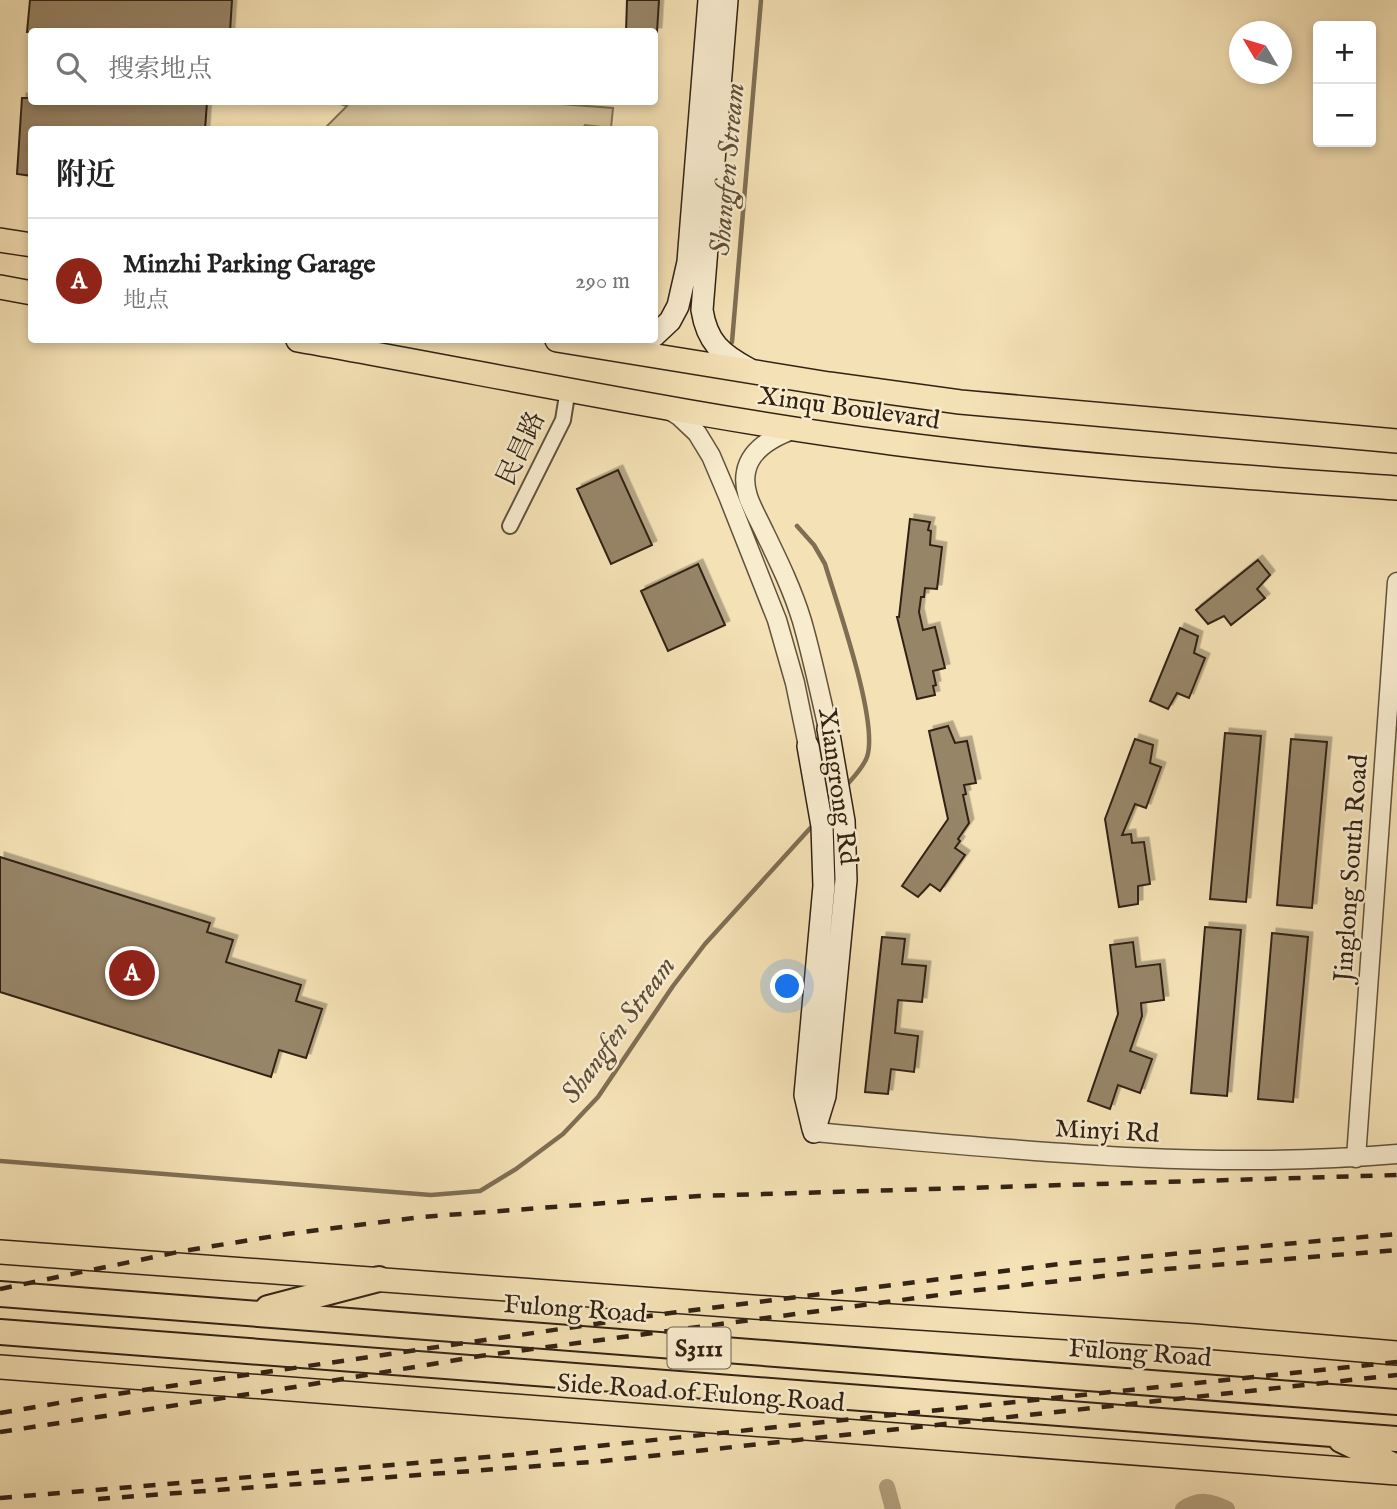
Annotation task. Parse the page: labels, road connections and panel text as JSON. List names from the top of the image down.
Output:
{
  "streets": {
    "highway": ["Fulong Road", "S3111"],
    "main road": ["Xinqu Boulevard", "Xiangrong Rd", "Side Road of Fulong Road"],
    "street": ["民昌路", "Jinglong South Road", "Minyi Rd"]
  },
  "crossings": [
    ["Xinqu Boulevard", "民昌路"],
    ["Xinqu Boulevard", "Xiangrong Rd"],
    ["Xiangrong Rd", "Minyi Rd"],
    ["Jinglong South Road", "Minyi Rd"]
  ],
  "water": ["Shangfen Stream"],
  "north": "top left",
  "page": {
    "map_buttons": ["+", "−"],
    "search": "搜索地点",
    "heading": "附近",
    "list": [
      {
        "mark": "A",
        "name": "Minzhi Parking Garage",
        "note": "地点",
        "value": "290 m"
      }
    ],
    "pins": "A"
  }
}
